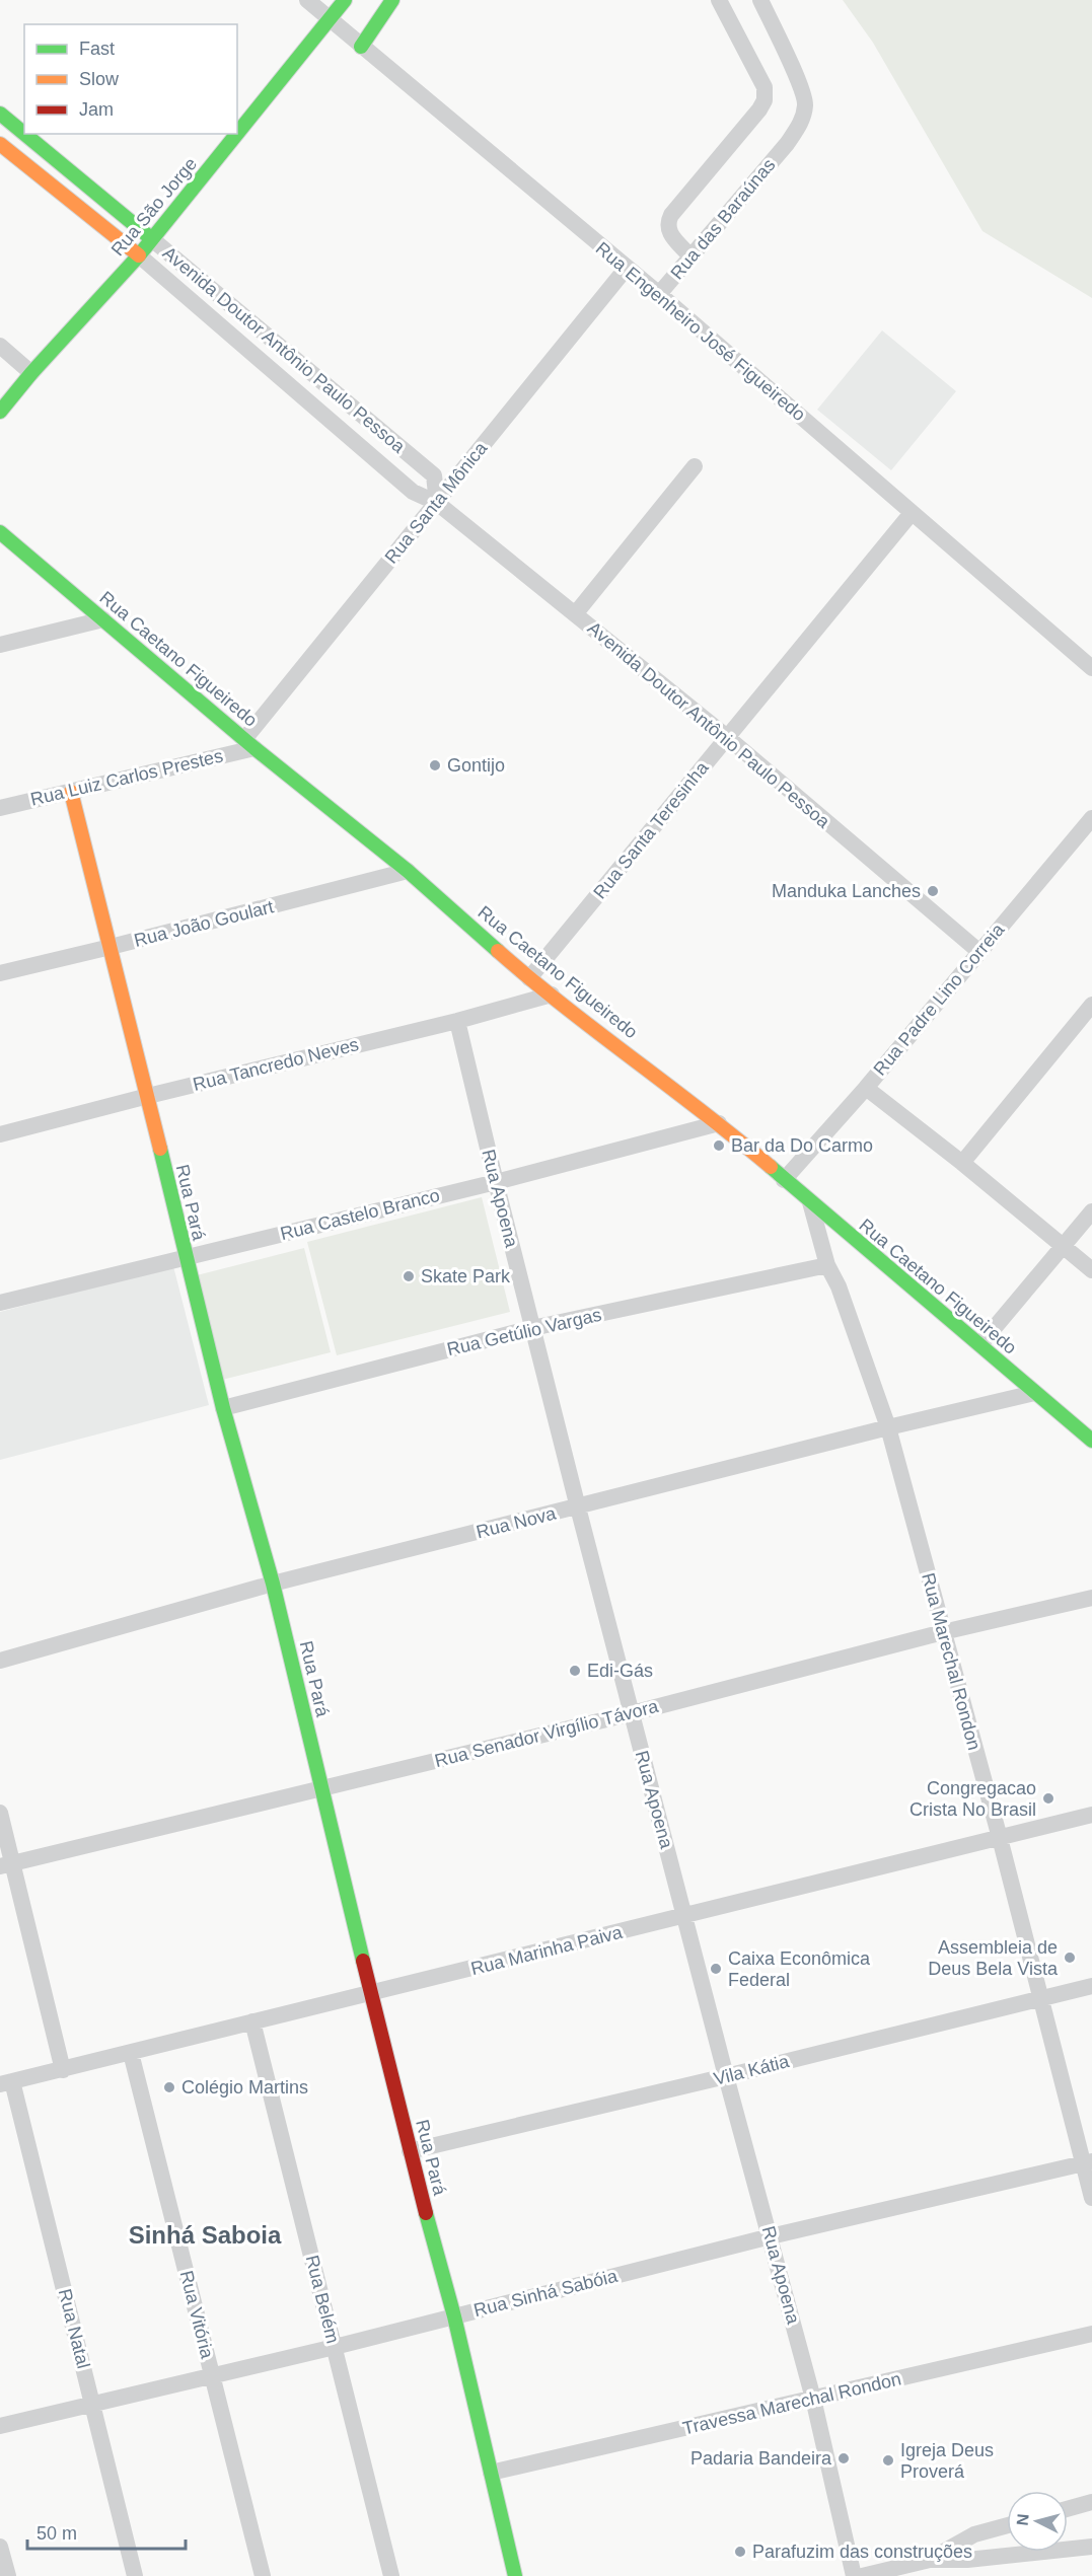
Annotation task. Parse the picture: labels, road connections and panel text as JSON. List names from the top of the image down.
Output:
{
  "streets": {
    "street": [
      "Rua São Jorge",
      "Rua das Baraúnas",
      "Rua Engenheiro José Figueiredo",
      "Avenida Doutor Antônio Paulo Pessoa",
      "Rua Santa Mônica",
      "Rua Caetano Figueiredo",
      "Rua Luiz Carlos Prestes",
      "Rua Santa Teresinha",
      "Rua João Goulart",
      "Rua Padre Lino Correia",
      "Rua Tancredo Neves",
      "Rua Apoena",
      "Rua Pará",
      "Rua Castelo Branco",
      "Rua Getúlio Vargas",
      "Rua Nova",
      "Rua Marechal Rondon",
      "Rua Senador Virgílio Távora",
      "Rua Marinha Paiva",
      "Vila Kátia",
      "Rua Sinhá Sabóia",
      "Rua Belém",
      "Rua Vitória",
      "Rua Natal",
      "Travessa Marechal Rondon"
    ]
  },
  "crossings": [
    ["Rua São Jorge", "Rua Engenheiro José Figueiredo"],
    ["Rua São Jorge", "Avenida Doutor Antônio Paulo Pessoa"],
    ["Rua das Baraúnas", "Rua Engenheiro José Figueiredo"],
    ["Rua Engenheiro José Figueiredo", "Rua Santa Mônica"],
    ["Rua Engenheiro José Figueiredo", "Rua Santa Teresinha"],
    ["Avenida Doutor Antônio Paulo Pessoa", "Rua Santa Mônica"],
    ["Avenida Doutor Antônio Paulo Pessoa", "Rua Santa Teresinha"],
    ["Avenida Doutor Antônio Paulo Pessoa", "Rua Padre Lino Correia"],
    ["Rua Santa Mônica", "Rua Caetano Figueiredo"],
    ["Rua Santa Mônica", "Rua Luiz Carlos Prestes"],
    ["Rua Caetano Figueiredo", "Rua Luiz Carlos Prestes"],
    ["Rua Caetano Figueiredo", "Rua Santa Teresinha"],
    ["Rua Caetano Figueiredo", "Rua João Goulart"],
    ["Rua Caetano Figueiredo", "Rua Padre Lino Correia"],
    ["Rua Caetano Figueiredo", "Rua Tancredo Neves"],
    ["Rua Caetano Figueiredo", "Rua Castelo Branco"],
    ["Rua Caetano Figueiredo", "Rua Nova"],
    ["Rua Caetano Figueiredo", "Rua Marechal Rondon"],
    ["Rua Luiz Carlos Prestes", "Rua Pará"],
    ["Rua João Goulart", "Rua Pará"],
    ["Rua Tancredo Neves", "Rua Apoena"],
    ["Rua Tancredo Neves", "Rua Pará"],
    ["Rua Apoena", "Rua Castelo Branco"],
    ["Rua Apoena", "Rua Getúlio Vargas"],
    ["Rua Apoena", "Rua Nova"],
    ["Rua Apoena", "Rua Senador Virgílio Távora"],
    ["Rua Apoena", "Rua Marinha Paiva"],
    ["Rua Apoena", "Vila Kátia"],
    ["Rua Apoena", "Rua Sinhá Sabóia"],
    ["Rua Apoena", "Travessa Marechal Rondon"],
    ["Rua Pará", "Rua Castelo Branco"],
    ["Rua Pará", "Rua Getúlio Vargas"],
    ["Rua Pará", "Rua Nova"],
    ["Rua Pará", "Rua Senador Virgílio Távora"],
    ["Rua Pará", "Rua Marinha Paiva"],
    ["Rua Pará", "Vila Kátia"],
    ["Rua Pará", "Rua Sinhá Sabóia"],
    ["Rua Pará", "Travessa Marechal Rondon"],
    ["Rua Getúlio Vargas", "Rua Marechal Rondon"],
    ["Rua Nova", "Rua Marechal Rondon"],
    ["Rua Marechal Rondon", "Rua Senador Virgílio Távora"],
    ["Rua Marechal Rondon", "Rua Marinha Paiva"],
    ["Rua Marechal Rondon", "Vila Kátia"],
    ["Rua Marechal Rondon", "Rua Sinhá Sabóia"],
    ["Rua Marinha Paiva", "Rua Belém"],
    ["Rua Marinha Paiva", "Rua Vitória"],
    ["Rua Marinha Paiva", "Rua Natal"],
    ["Rua Sinhá Sabóia", "Rua Belém"],
    ["Rua Sinhá Sabóia", "Rua Vitória"],
    ["Rua Sinhá Sabóia", "Rua Natal"]
  ],
  "districts": ["Sinhá Saboia"],
  "places": [
    "Gontijo",
    "Manduka Lanches",
    "Bar da Do Carmo",
    "Skate Park",
    "Edi-Gás",
    "Congregacao Crista No Brasil",
    "Assembleia de Deus Bela Vista",
    "Caixa Econômica Federal",
    "Colégio Martins",
    "Padaria Bandeira",
    "Igreja Deus Proverá",
    "Parafuzim das construções"
  ],
  "legend": ["Fast", "Slow", "Jam"],
  "scale_bar": "50 m",
  "north": "left"
}
